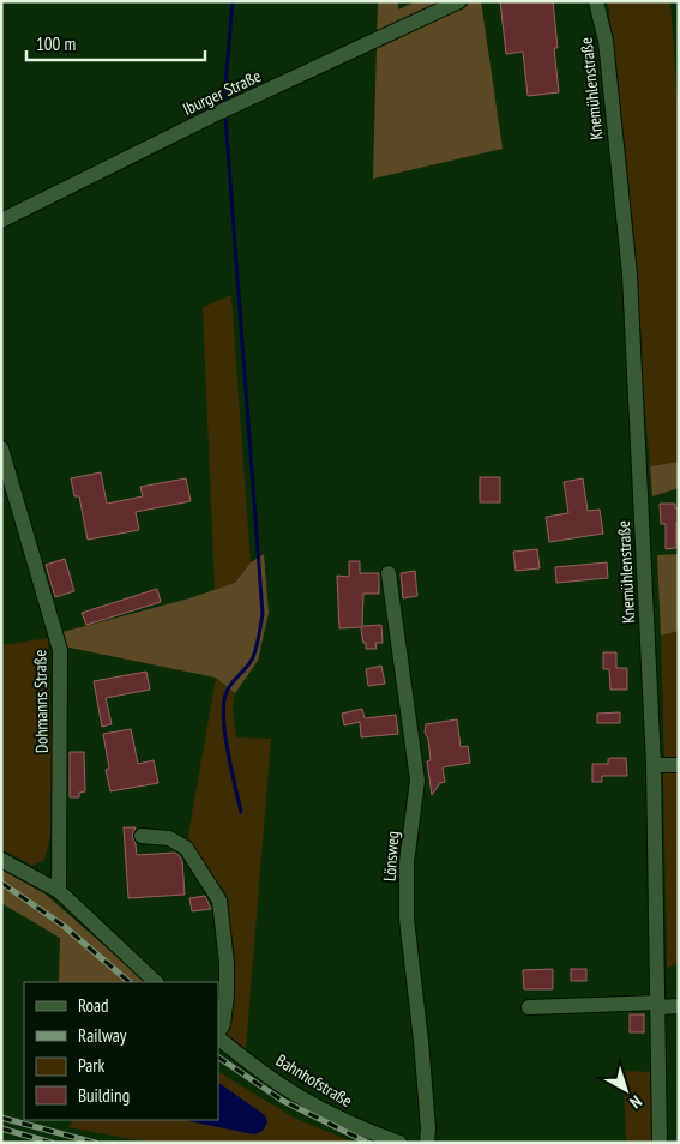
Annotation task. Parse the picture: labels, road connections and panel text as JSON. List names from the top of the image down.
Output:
{
  "streets": {
    "street": [
      "Knemühlenstraße",
      "Iburger Straße",
      "Dohmanns Straße",
      "Lönsweg",
      "Bahnhofstraße"
    ]
  },
  "legend": [
    "Road",
    "Railway",
    "Park",
    "Building"
  ],
  "scale_bar": "100 m",
  "north": "bottom right"
}
